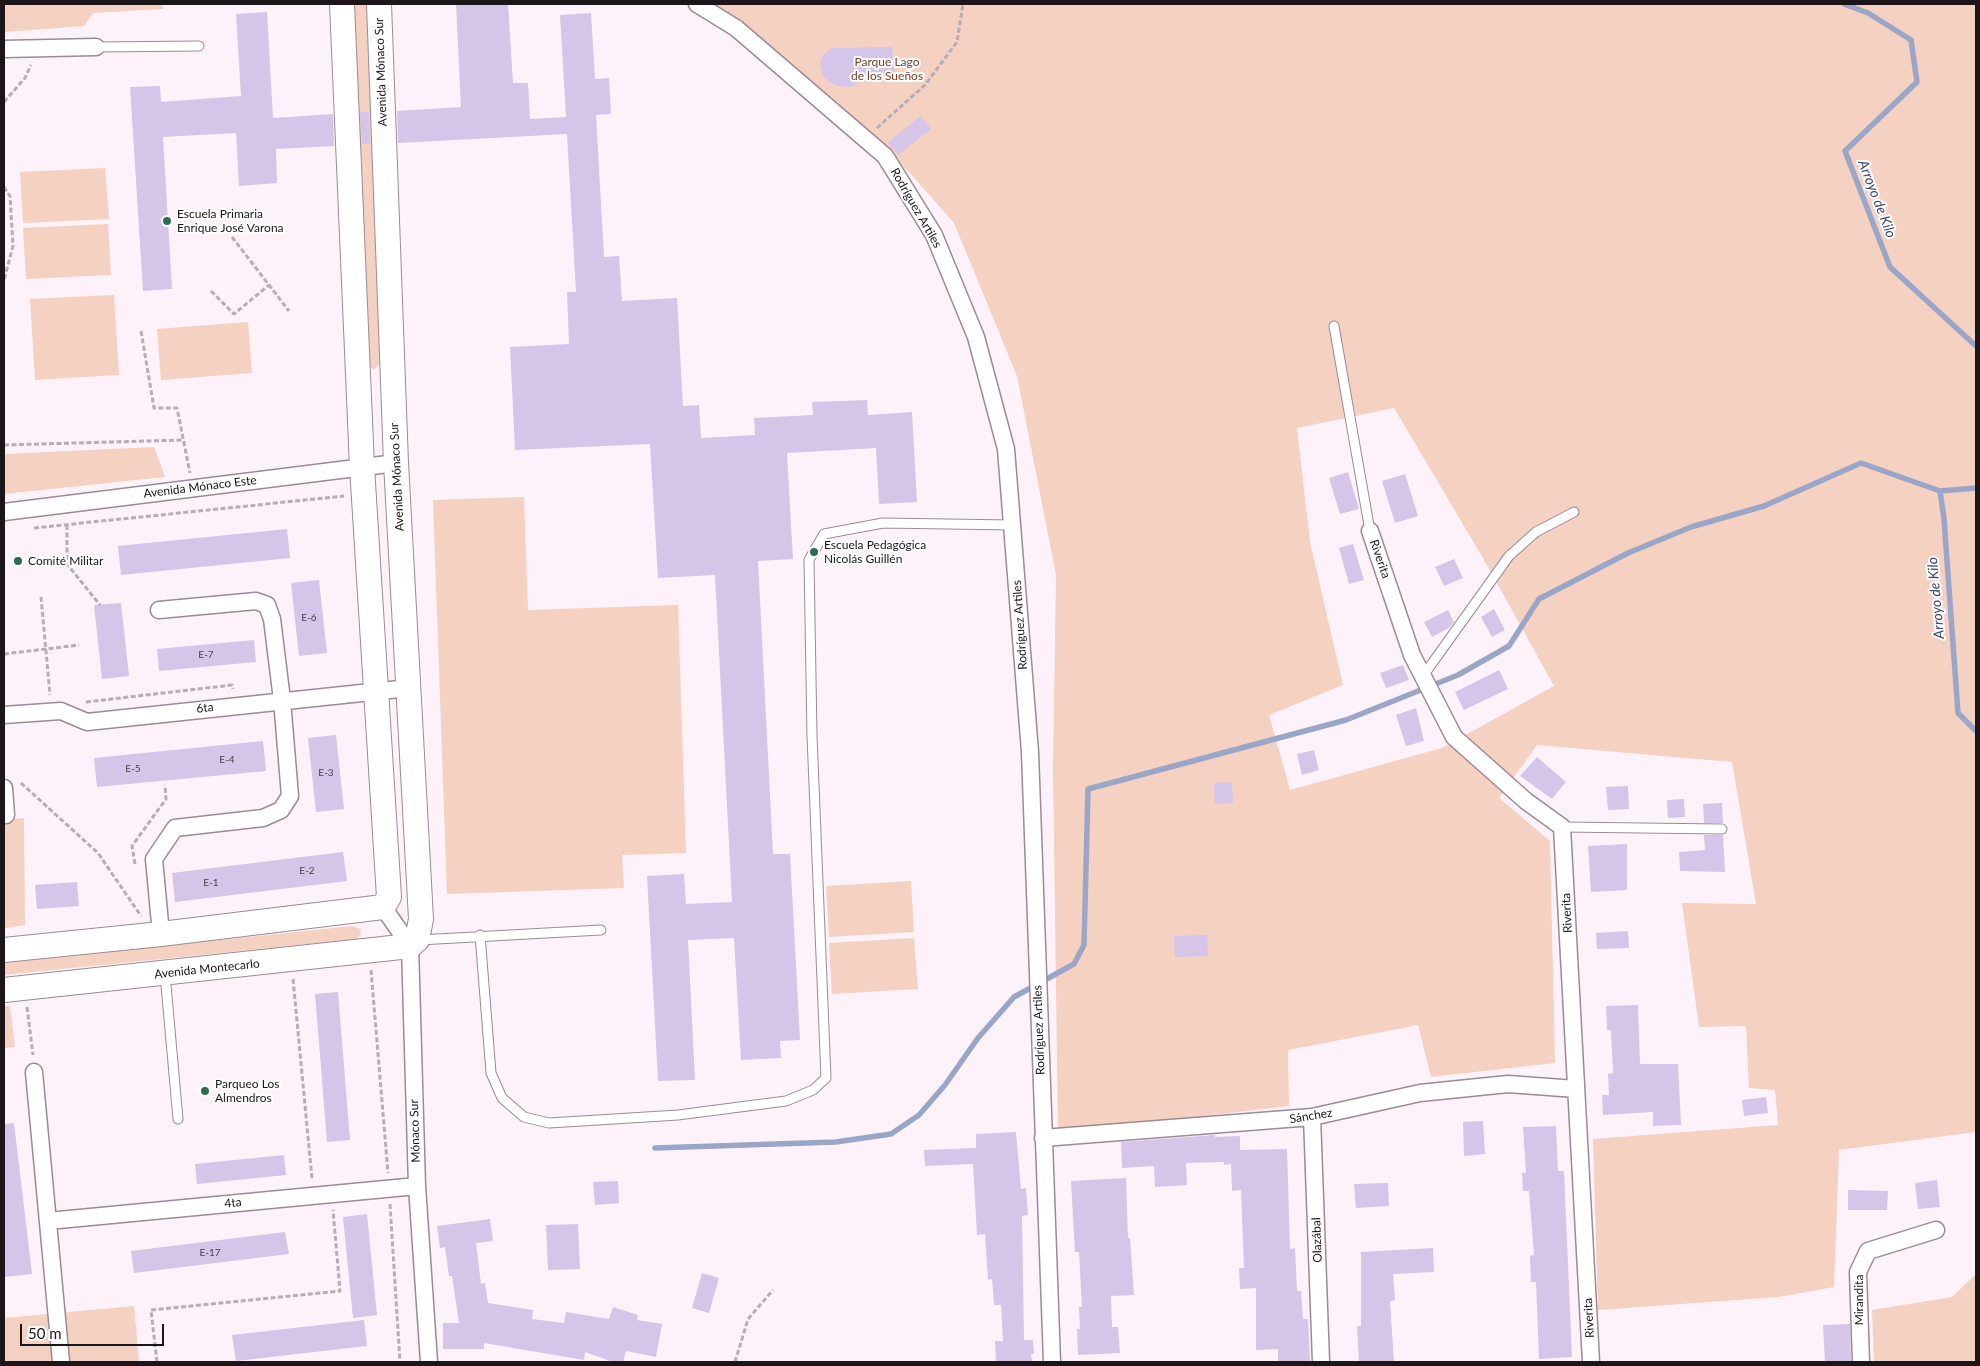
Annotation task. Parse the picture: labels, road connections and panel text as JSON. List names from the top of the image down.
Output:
{
  "streets": {
    "main road": ["Avenida Mónaco Sur", "Avenida Montecarlo"],
    "street": [
      "Rodríguez Artiles",
      "Avenida Mónaco Este",
      "Riverita",
      "6ta",
      "Sánchez",
      "Mónaco Sur",
      "4ta",
      "Olazábal",
      "Mirandita"
    ]
  },
  "crossings": [
    ["Avenida Mónaco Sur", "Avenida Mónaco Este"],
    ["Avenida Mónaco Sur", "6ta"],
    ["Avenida Mónaco Sur", "Avenida Montecarlo"],
    ["Avenida Mónaco Sur", "Mónaco Sur"],
    ["Rodríguez Artiles", "Sánchez"],
    ["Riverita", "Sánchez"],
    ["Avenida Montecarlo", "Mónaco Sur"],
    ["Sánchez", "Olazábal"],
    ["Mónaco Sur", "4ta"]
  ],
  "water": ["Arroyo de Kilo"],
  "parks": ["Parque Lago de los Sueños"],
  "places": [
    "Escuela Primaria Enrique José Varona",
    "Escuela Pedagógica Nicolás Guillén",
    "Comité Militar",
    "Parqueo Los Almendros"
  ],
  "house_numbers": [
    "E-6",
    "E-7",
    "E-4",
    "E-5",
    "E-3",
    "E-2",
    "E-1",
    "E-17"
  ],
  "scale_bar": "50 m"
}
